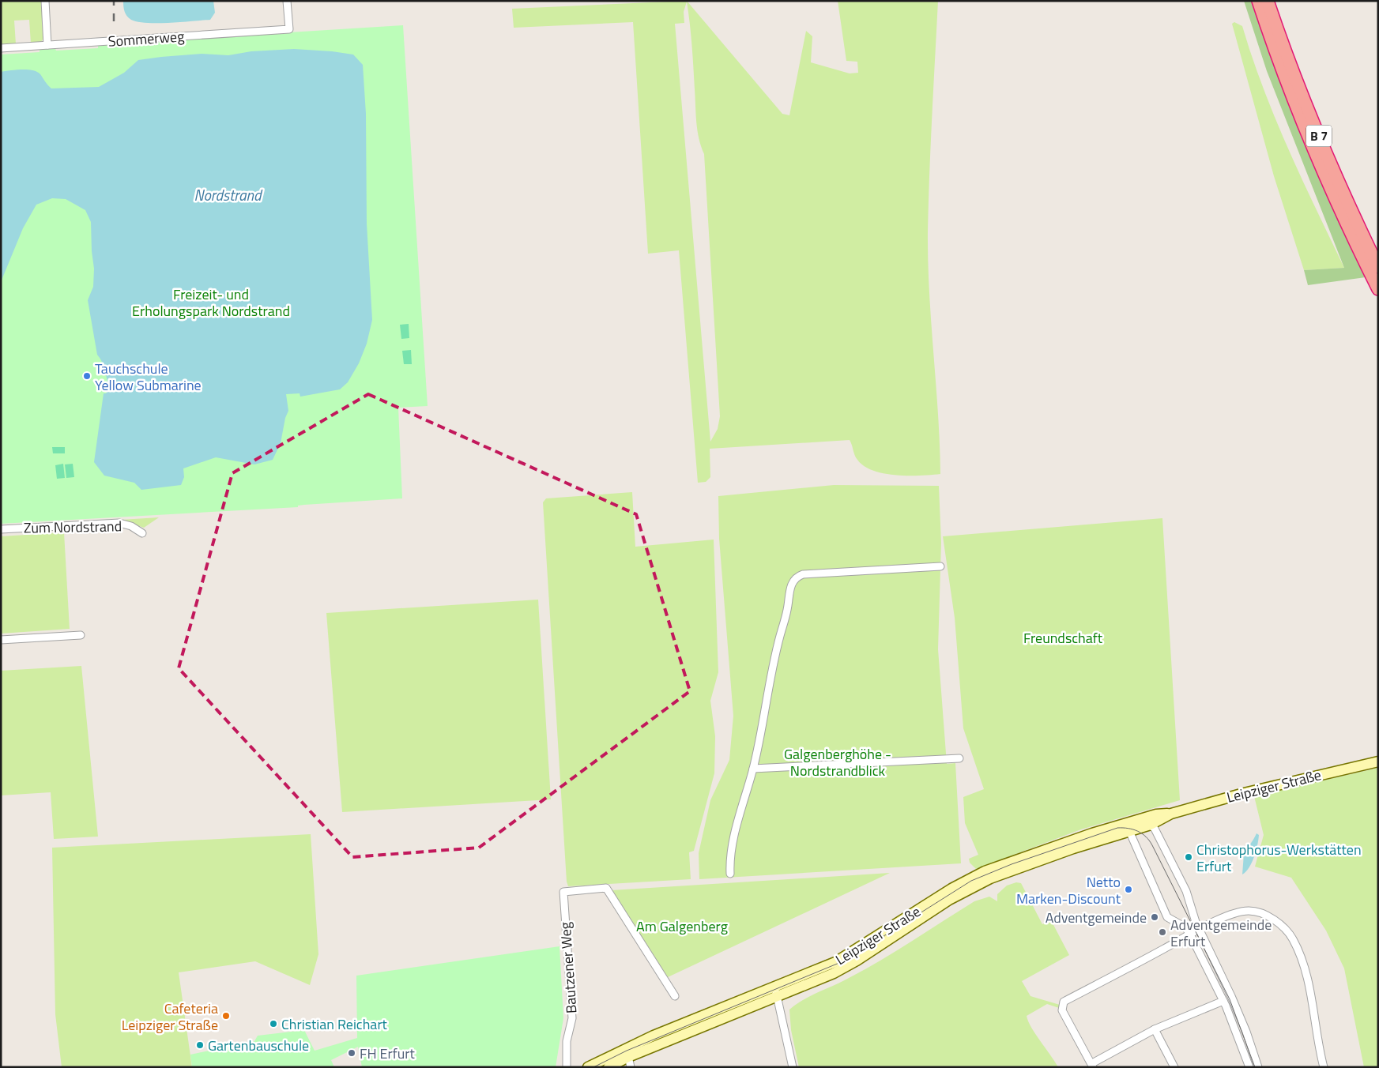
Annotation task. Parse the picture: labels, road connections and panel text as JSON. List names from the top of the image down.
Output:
{
  "streets": {
    "highway": ["B 7"],
    "main road": ["Leipziger Straße"],
    "street": ["Sommerweg", "Zum Nordstrand", "Bautzener Weg"]
  },
  "water": ["Nordstrand"],
  "parks": [
    "Freizeit- und Erholungspark Nordstrand",
    "Freundschaft",
    "Galgenberghöhe - Nordstrandblick",
    "Am Galgenberg"
  ],
  "places": [
    "Tauchschule Yellow Submarine",
    "Christophorus-Werkstätten Erfurt",
    "Netto Marken-Discount",
    "Adventgemeinde",
    "Adventgemeinde Erfurt",
    "Cafeteria Leipziger Straße",
    "Christian Reichart",
    "Gartenbauschule",
    "FH Erfurt"
  ]
}
